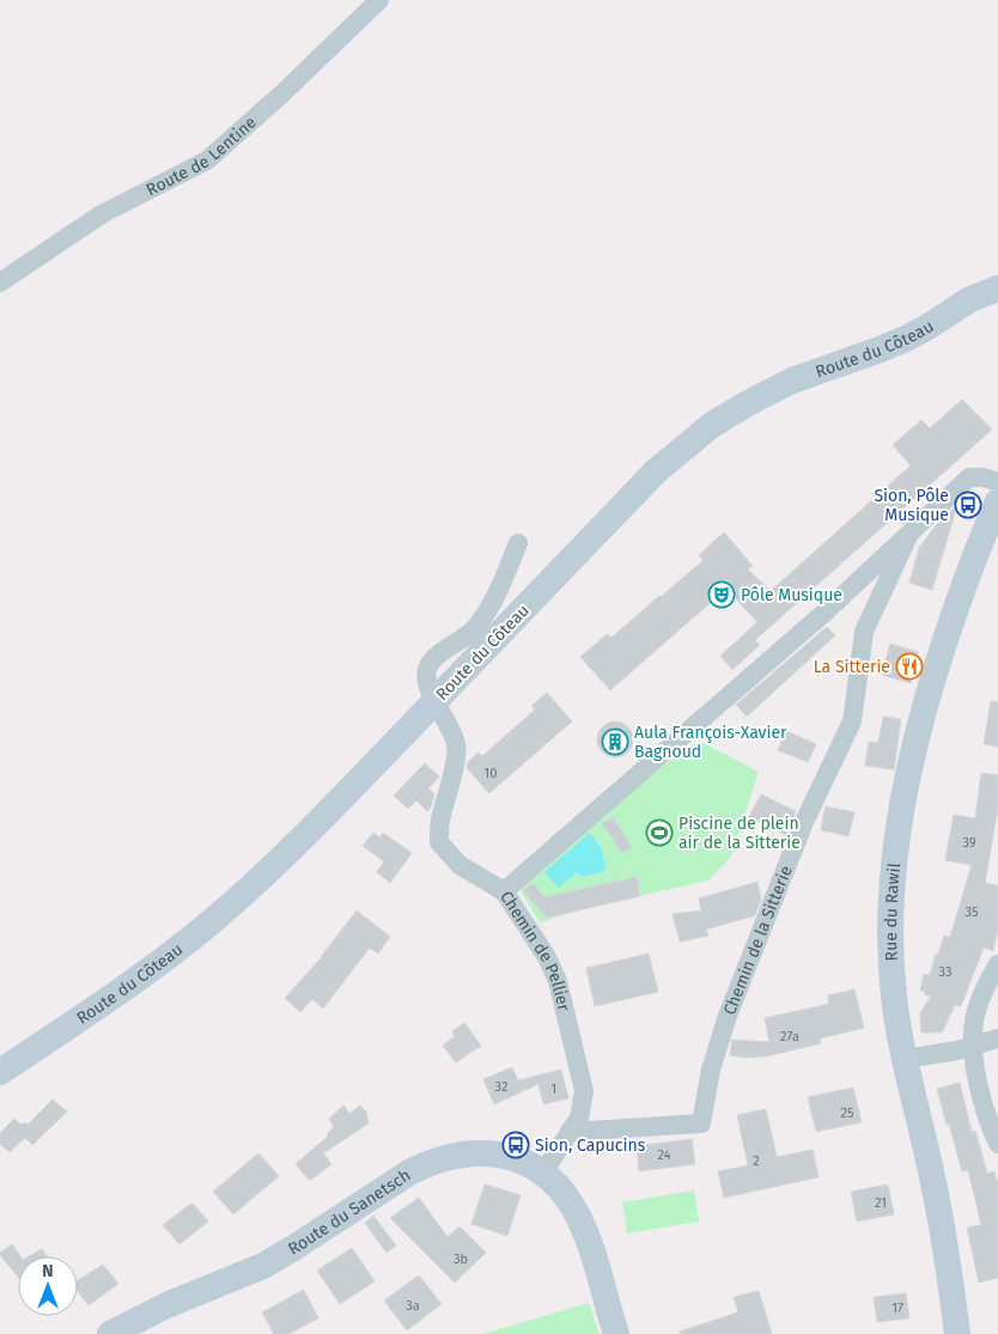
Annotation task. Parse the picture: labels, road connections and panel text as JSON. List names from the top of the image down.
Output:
{
  "streets": {
    "street": [
      "Route de Lentine",
      "Route du Côteau",
      "Rue du Rawil",
      "Chemin de la Sitterie",
      "Chemin de Pellier",
      "Route du Sanetsch"
    ]
  },
  "crossings": [
    ["Chemin de la Sitterie", "Chemin de Pellier"],
    ["Chemin de Pellier", "Route du Sanetsch"]
  ],
  "places": {
    "bus stop": ["Sion, Pôle Musique", "Sion, Capucins"],
    "theatre": ["Pôle Musique"],
    "restaurant": ["La Sitterie"],
    "building": ["Aula François-Xavier Bagnoud"],
    "sports": ["Piscine de plein air de la Sitterie"]
  },
  "house_numbers": [
    "10",
    "39",
    "35",
    "33",
    "27a",
    "32",
    "1",
    "25",
    "24",
    "2",
    "21",
    "3b",
    "3a",
    "17"
  ],
  "north": "top"
}
